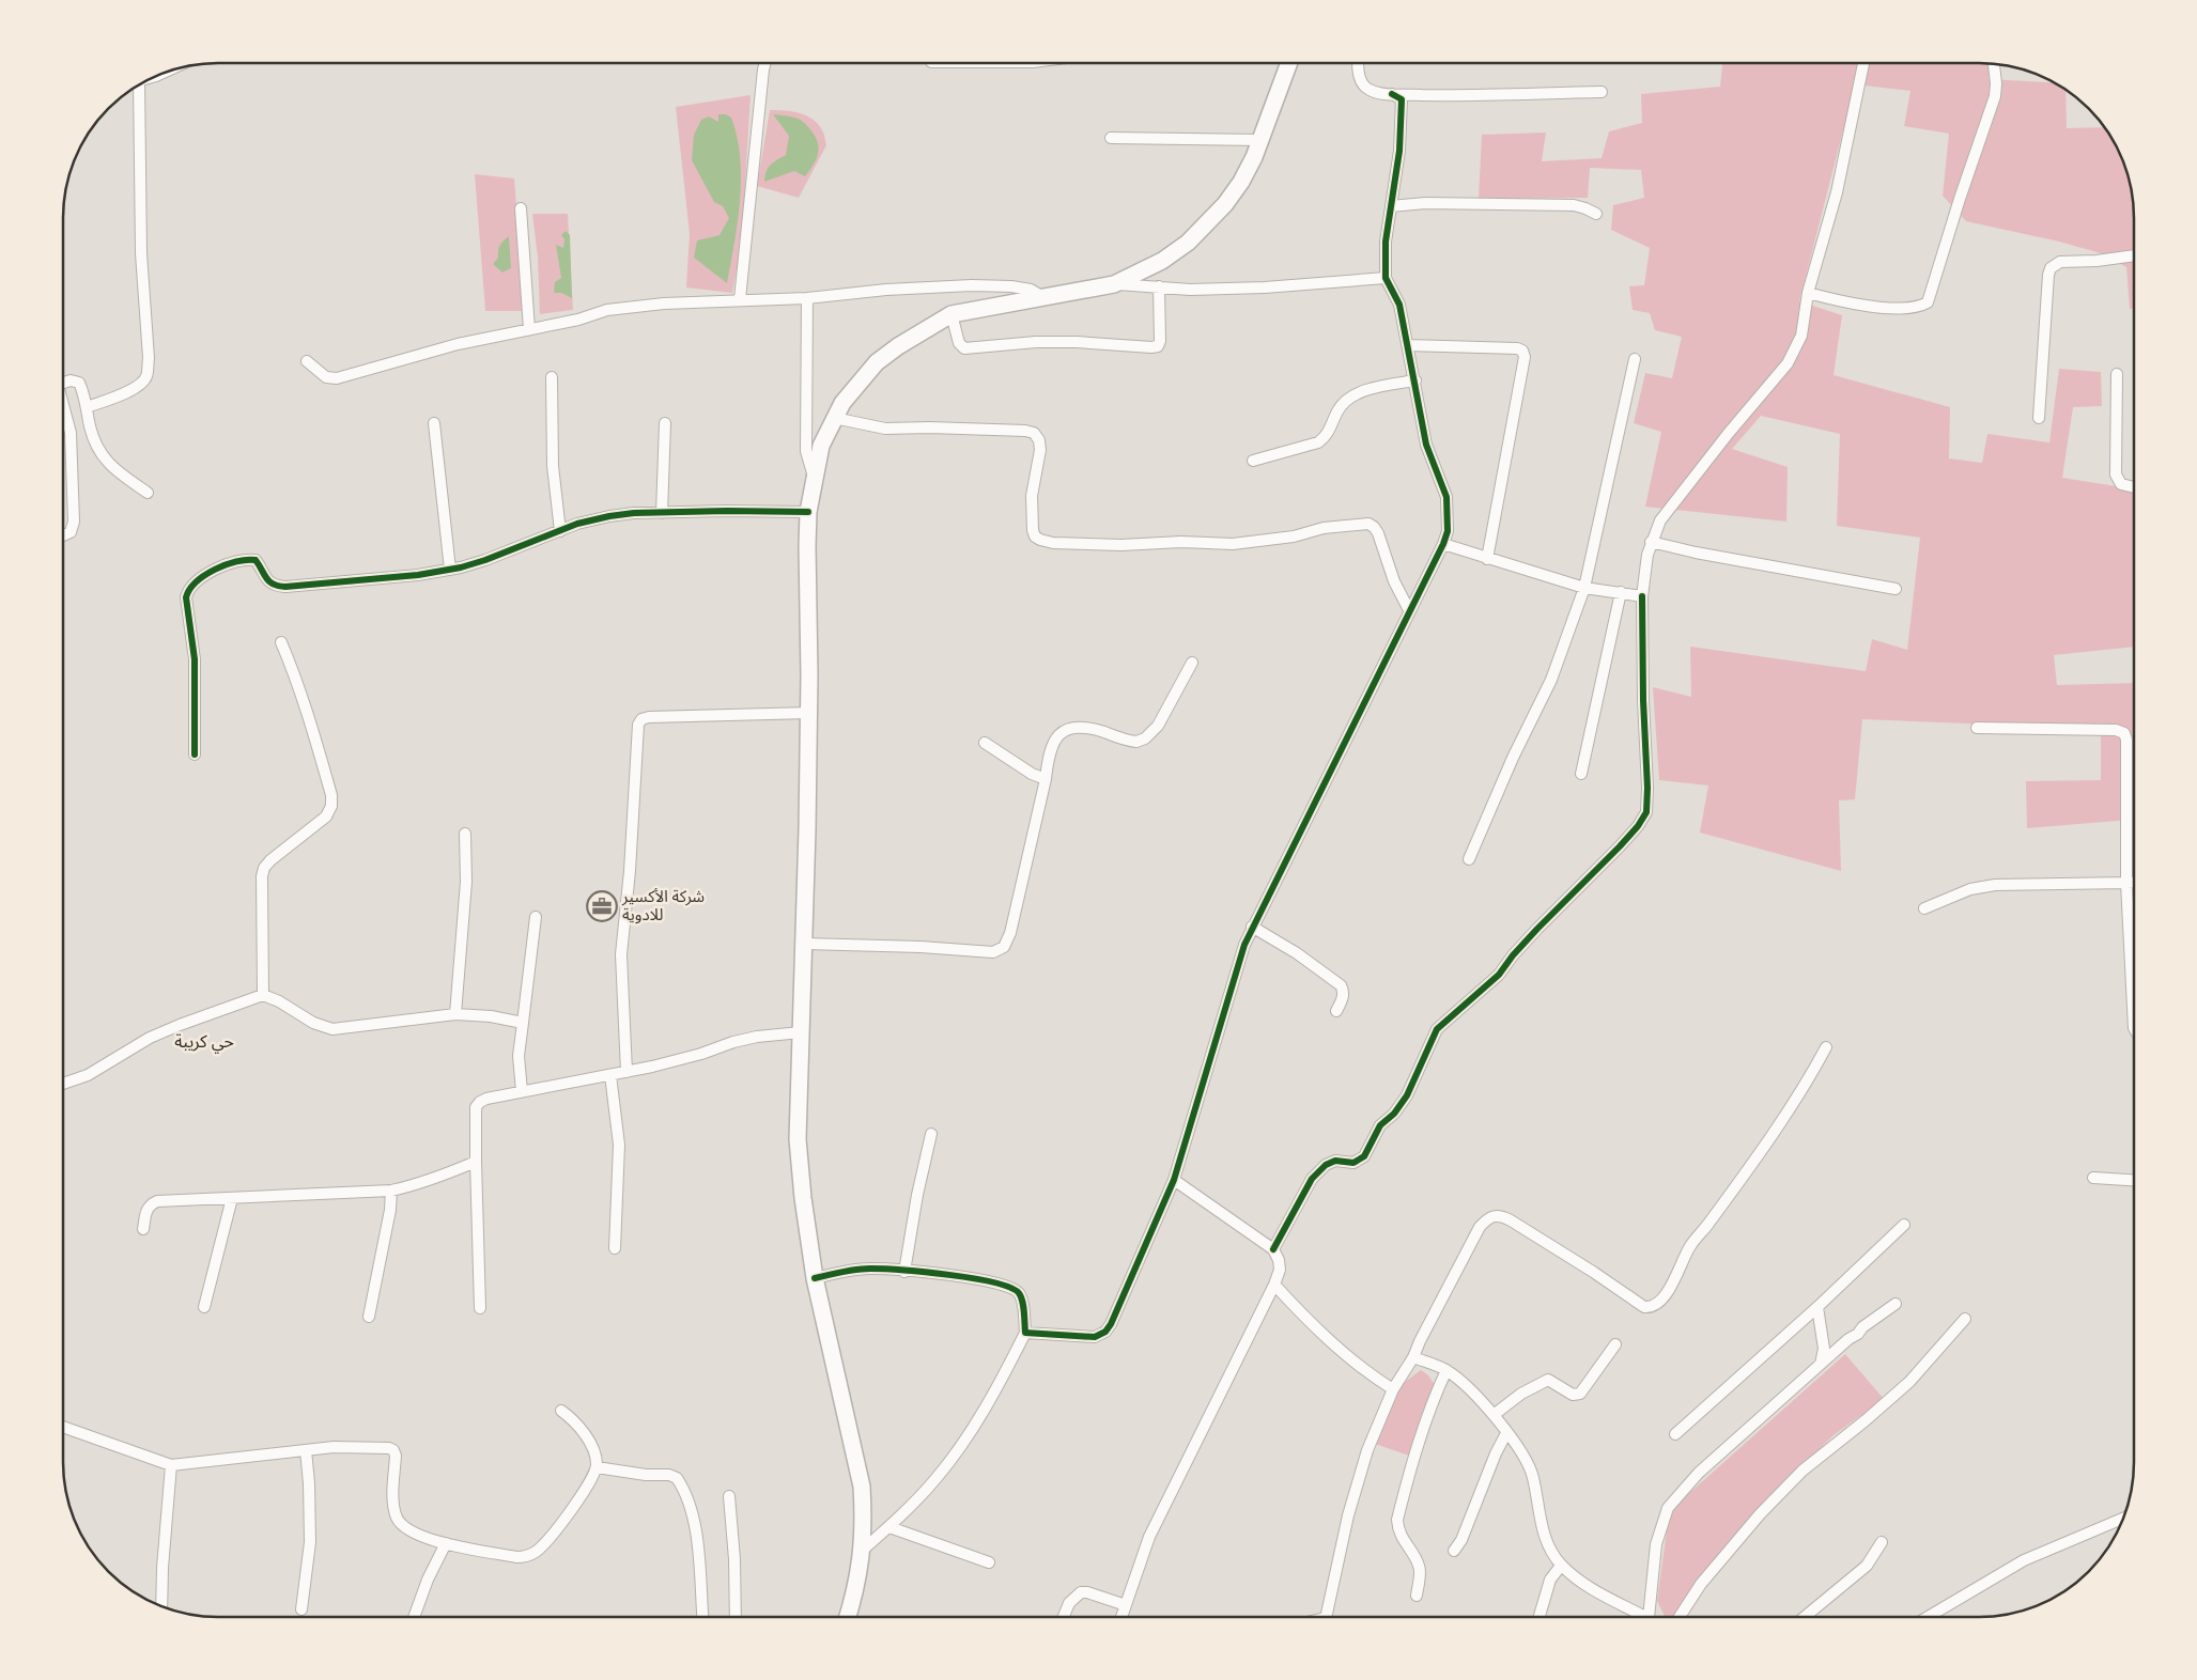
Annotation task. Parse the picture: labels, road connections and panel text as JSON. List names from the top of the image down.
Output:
{
  "districts": ["حي كريبة"],
  "places": {
    "office": ["شركة الأكسير للادوية"]
  }
}
